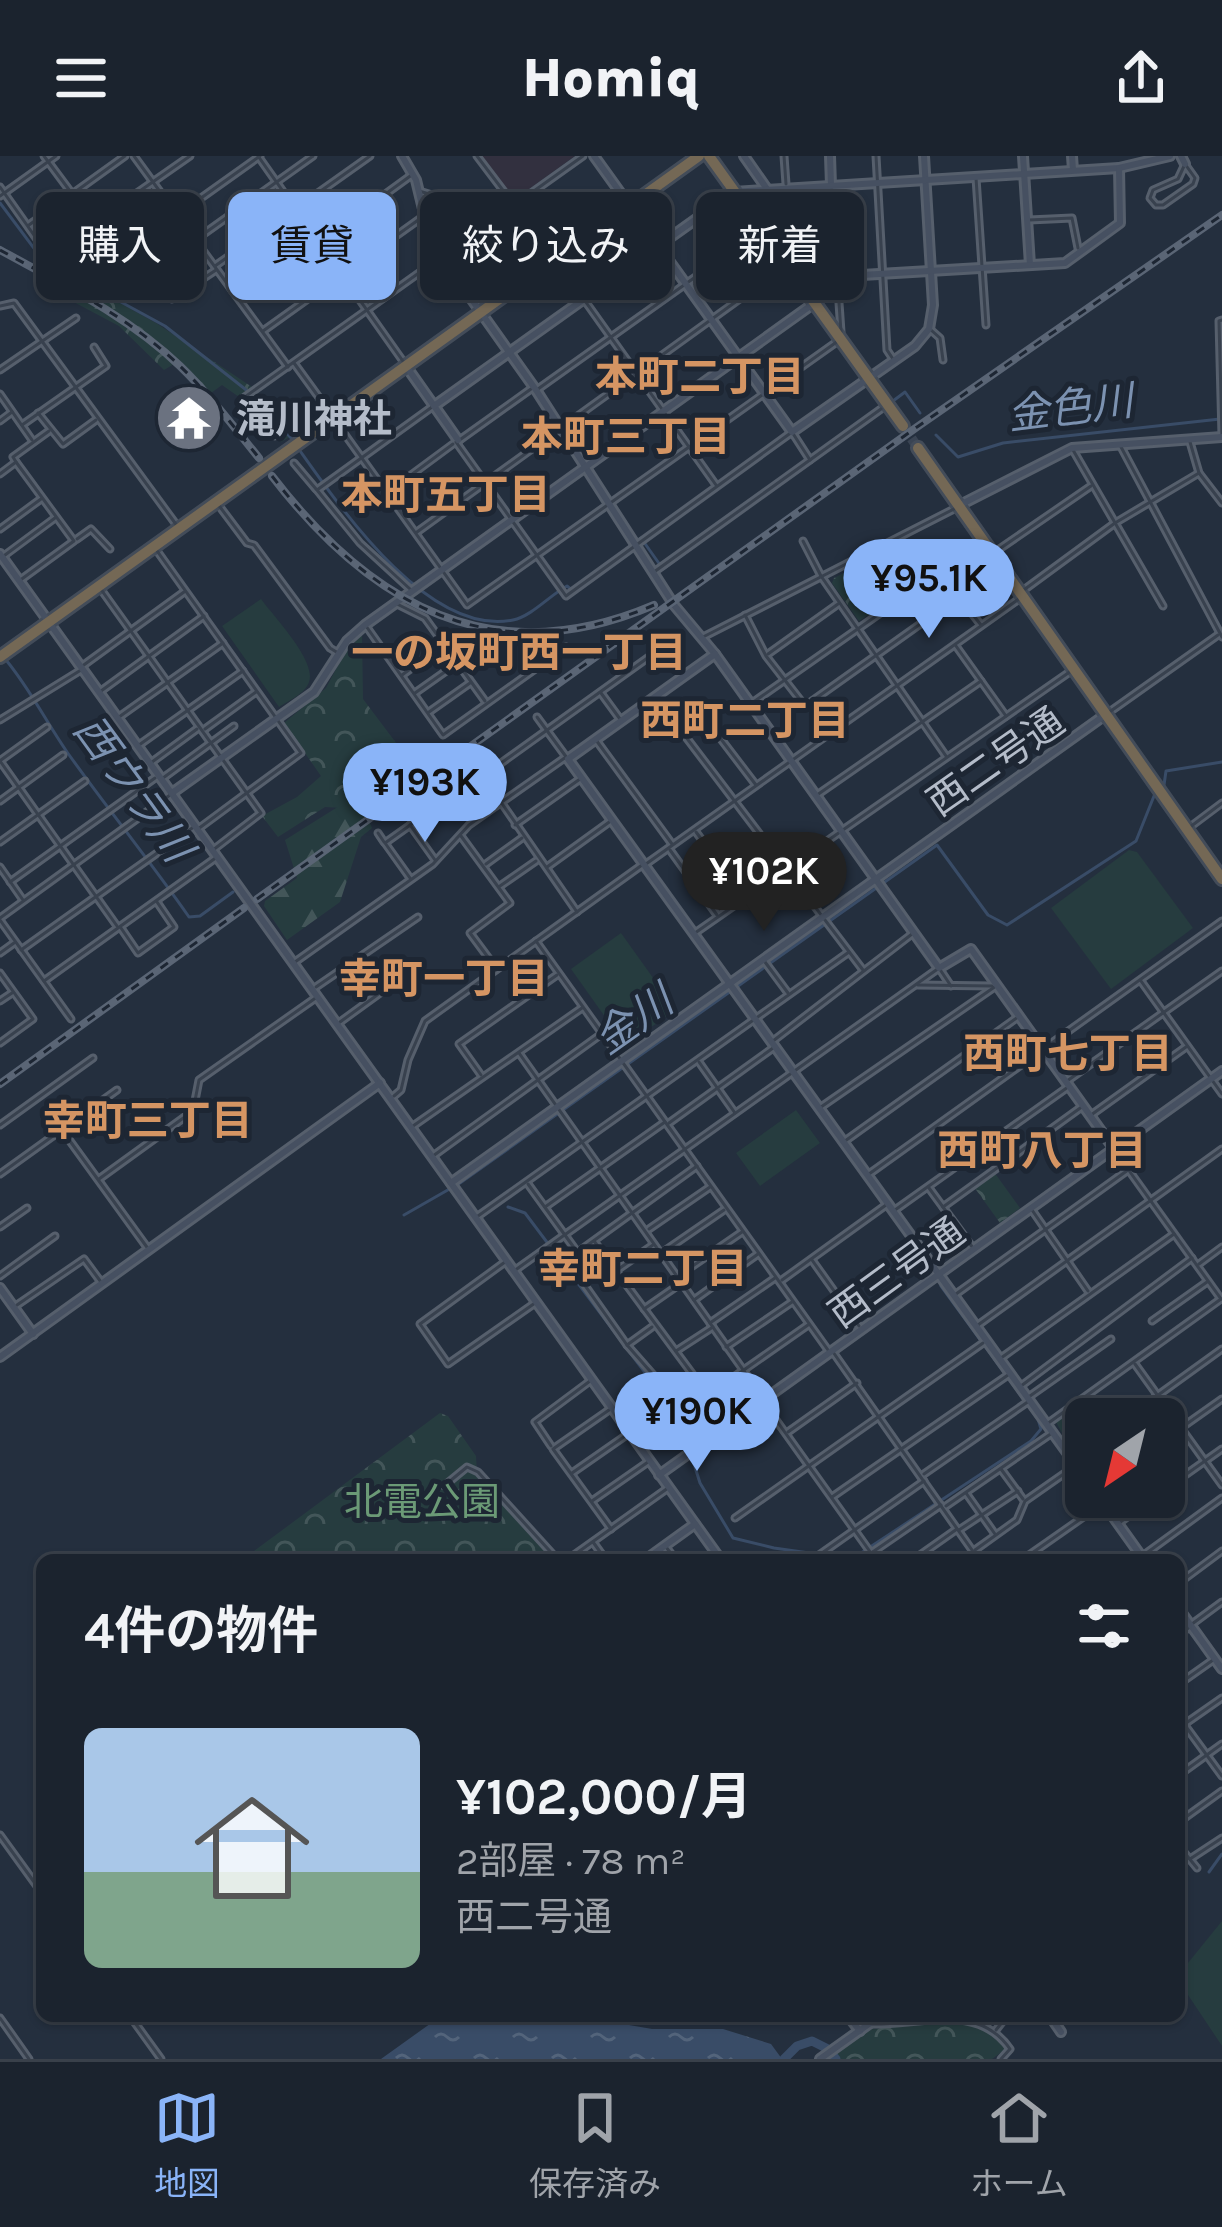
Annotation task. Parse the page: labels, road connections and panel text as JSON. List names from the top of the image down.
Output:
{
  "streets": {
    "street": ["西二号通", "西三号通"]
  },
  "districts": [
    "本町二丁目",
    "本町三丁目",
    "本町五丁目",
    "一の坂町西一丁目",
    "西町二丁目",
    "幸町一丁目",
    "西町七丁目",
    "幸町三丁目",
    "西町八丁目",
    "幸町二丁目"
  ],
  "water": ["金色川", "西ウラ川", "金川"],
  "parks": ["北電公園"],
  "places": {
    "temple": ["滝川神社"]
  },
  "north": "bottom left",
  "page": {
    "header": "Homiq",
    "chip": [
      "購入",
      "賃貸",
      "絞り込み",
      "新着"
    ],
    "price": [
      "¥95.1K",
      "¥193K",
      "¥102K",
      "¥190K"
    ],
    "heading": "4件の物件",
    "list": [
      {
        "name": "¥102,000/月",
        "note": "2部屋 · 78 m² · 西二号通"
      }
    ],
    "tabs": ["地図", "保存済み", "ホーム"]
  }
}
